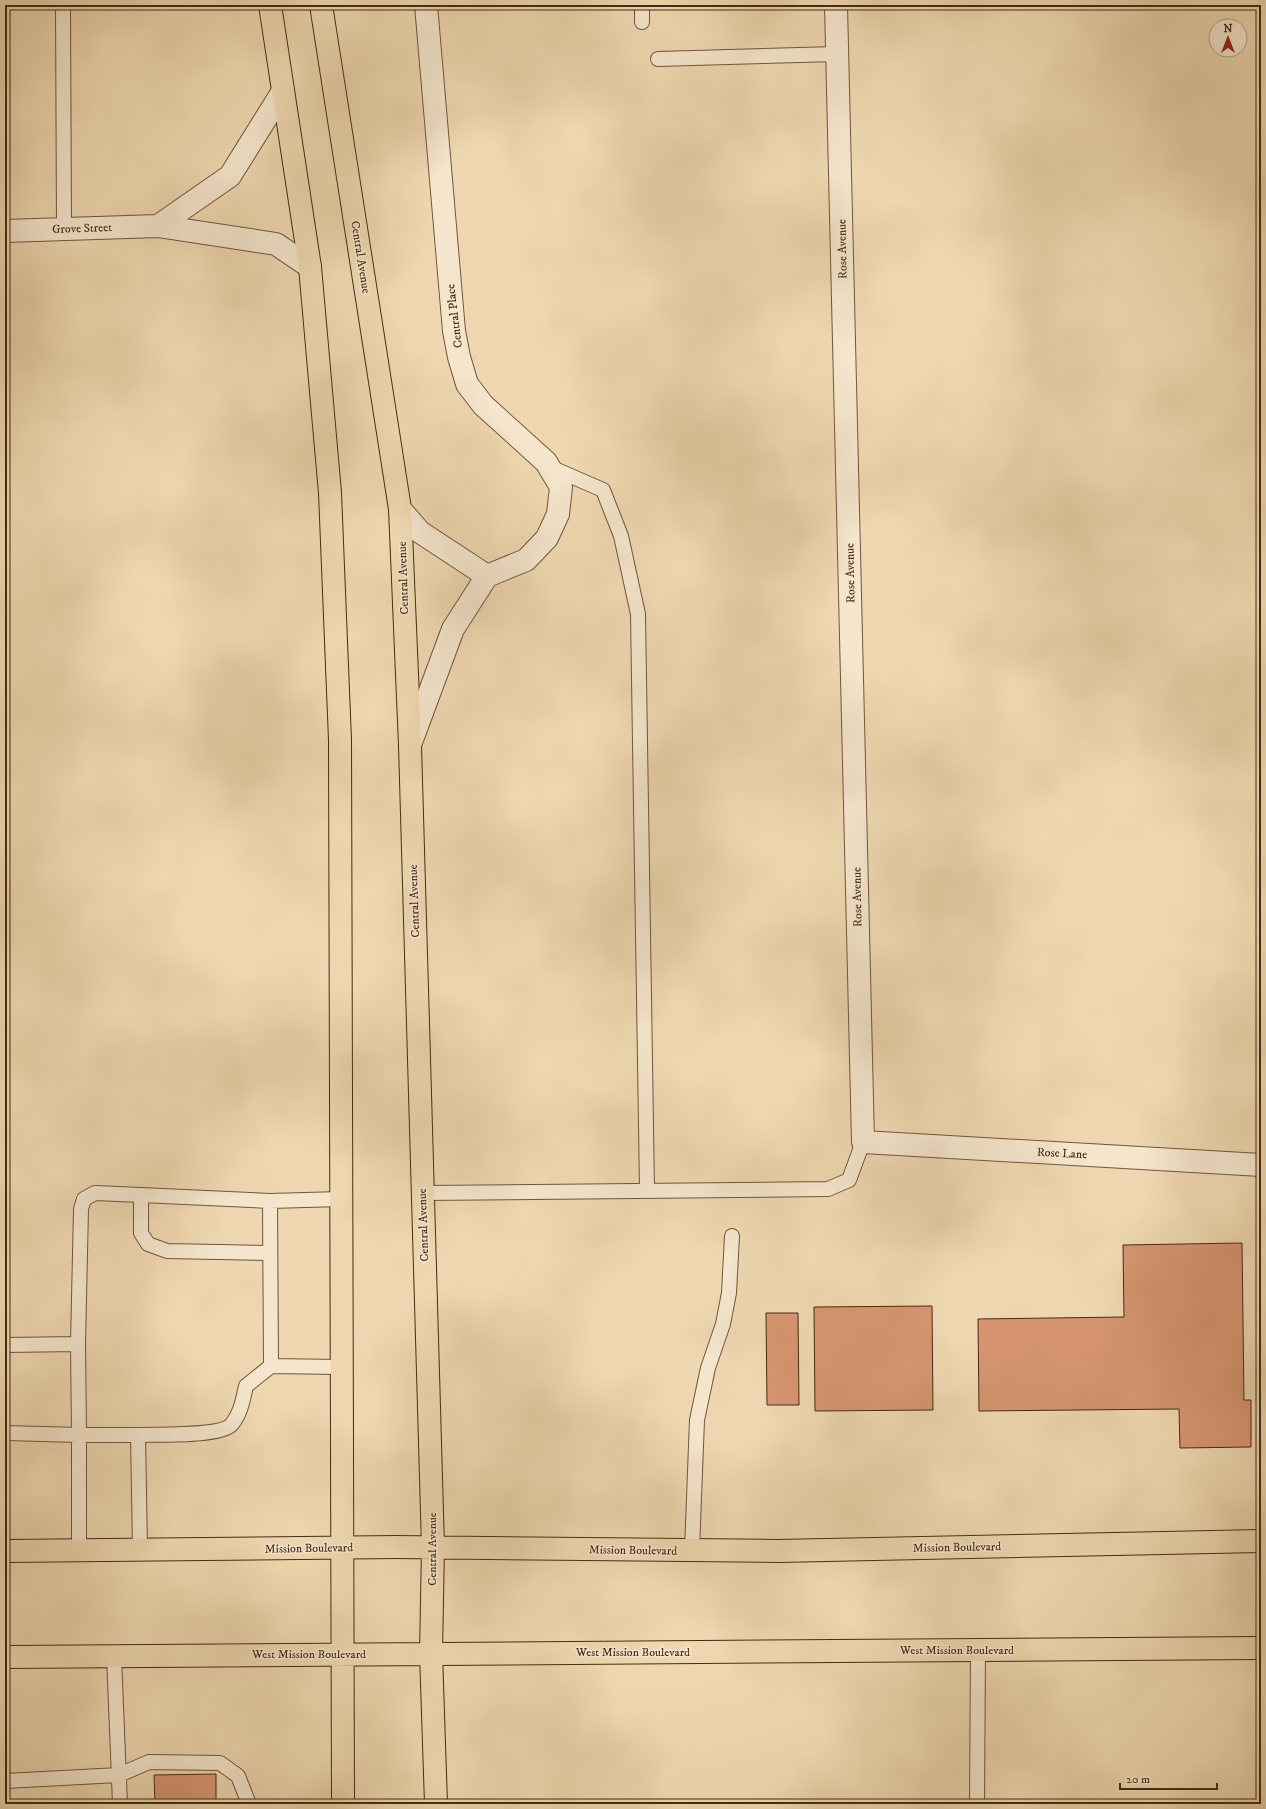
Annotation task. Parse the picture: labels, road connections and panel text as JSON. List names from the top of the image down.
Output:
{
  "streets": {
    "main road": ["Central Avenue", "Mission Boulevard", "West Mission Boulevard"],
    "street": [
      "Grove Street",
      "Rose Avenue",
      "Central Place",
      "Rose Lane"
    ]
  },
  "crossings": [
    ["Rose Avenue", "Rose Lane"],
    ["Central Avenue", "Mission Boulevard"],
    ["Central Avenue", "West Mission Boulevard"]
  ],
  "scale_bar": "20 m",
  "north": "top"
}
